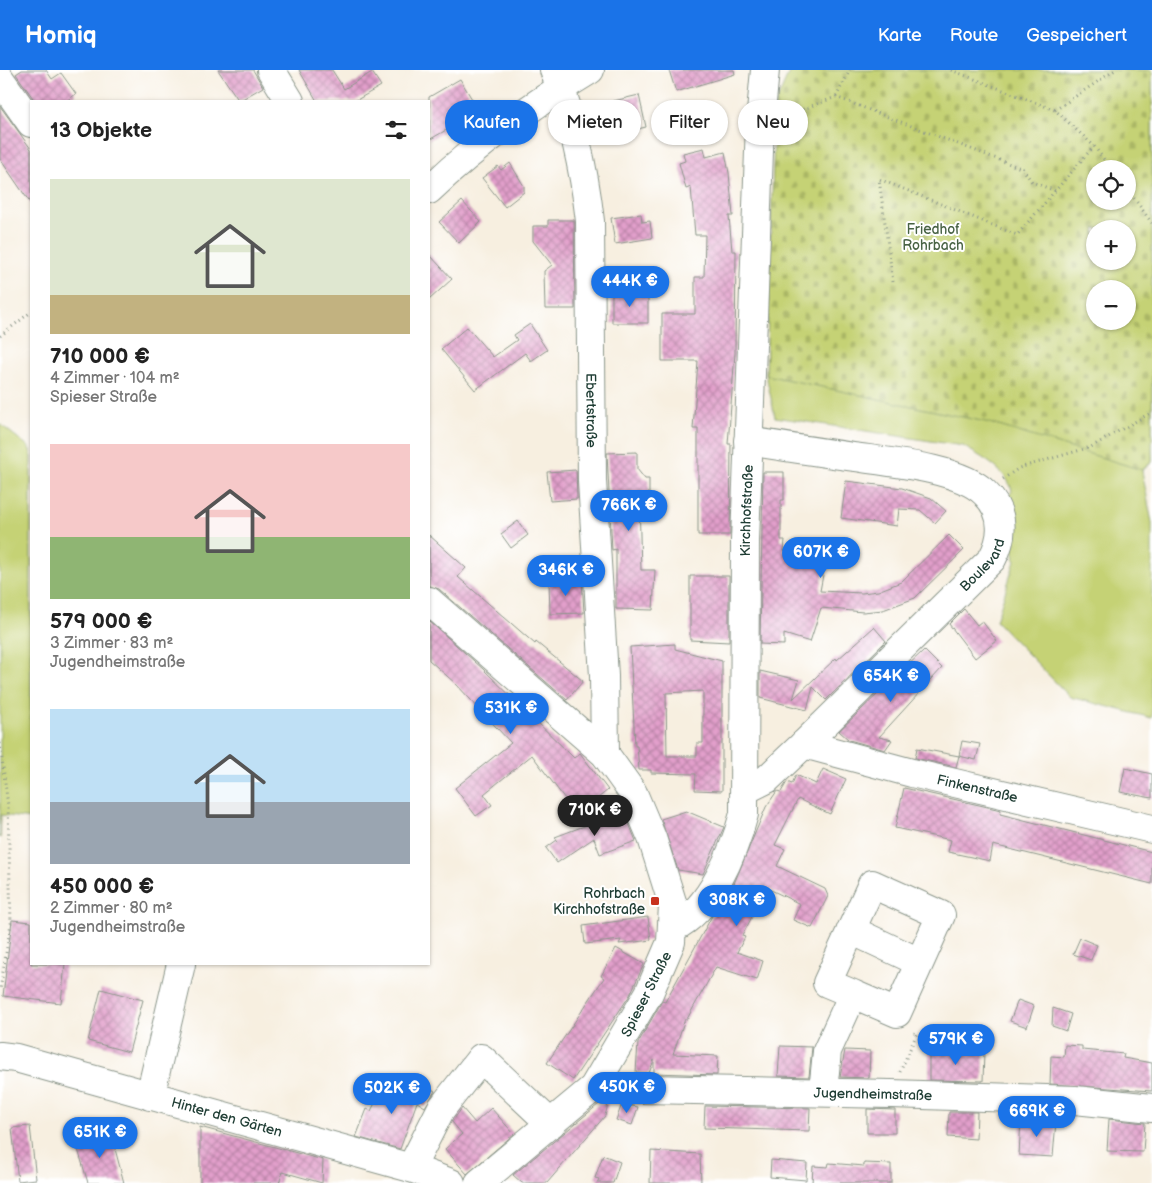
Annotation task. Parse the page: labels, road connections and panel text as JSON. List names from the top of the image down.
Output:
{
  "streets": {
    "street": [
      "Ebertstraße",
      "Kirchhofstraße",
      "Boulevard",
      "Finkenstraße",
      "Spieser Straße",
      "Jugendheimstraße",
      "Hinter den Gärten"
    ]
  },
  "crossings": [
    ["Ebertstraße", "Spieser Straße"],
    ["Kirchhofstraße", "Boulevard"],
    ["Kirchhofstraße", "Spieser Straße"],
    ["Boulevard", "Finkenstraße"],
    ["Spieser Straße", "Jugendheimstraße"]
  ],
  "parks": ["Friedhof Rohrbach"],
  "places": {
    "transit": ["Rohrbach Kirchhofstraße"]
  },
  "page": {
    "header": "Homiq",
    "nav": ["Karte", "Route", "Gespeichert"],
    "chip": [
      "Kaufen",
      "Mieten",
      "Filter",
      "Neu"
    ],
    "heading": "13 Objekte",
    "map_buttons": ["+", "−"],
    "list": [
      {
        "name": "710 000 €",
        "note": "4 Zimmer · 104 m² · Spieser Straße"
      },
      {
        "name": "579 000 €",
        "note": "3 Zimmer · 83 m² · Jugendheimstraße"
      },
      {
        "name": "450 000 €",
        "note": "2 Zimmer · 80 m² · Jugendheimstraße"
      }
    ],
    "price": [
      "444K €",
      "766K €",
      "607K €",
      "346K €",
      "654K €",
      "531K €",
      "710K €",
      "308K €",
      "579K €",
      "450K €",
      "502K €",
      "669K €",
      "651K €"
    ]
  }
}
